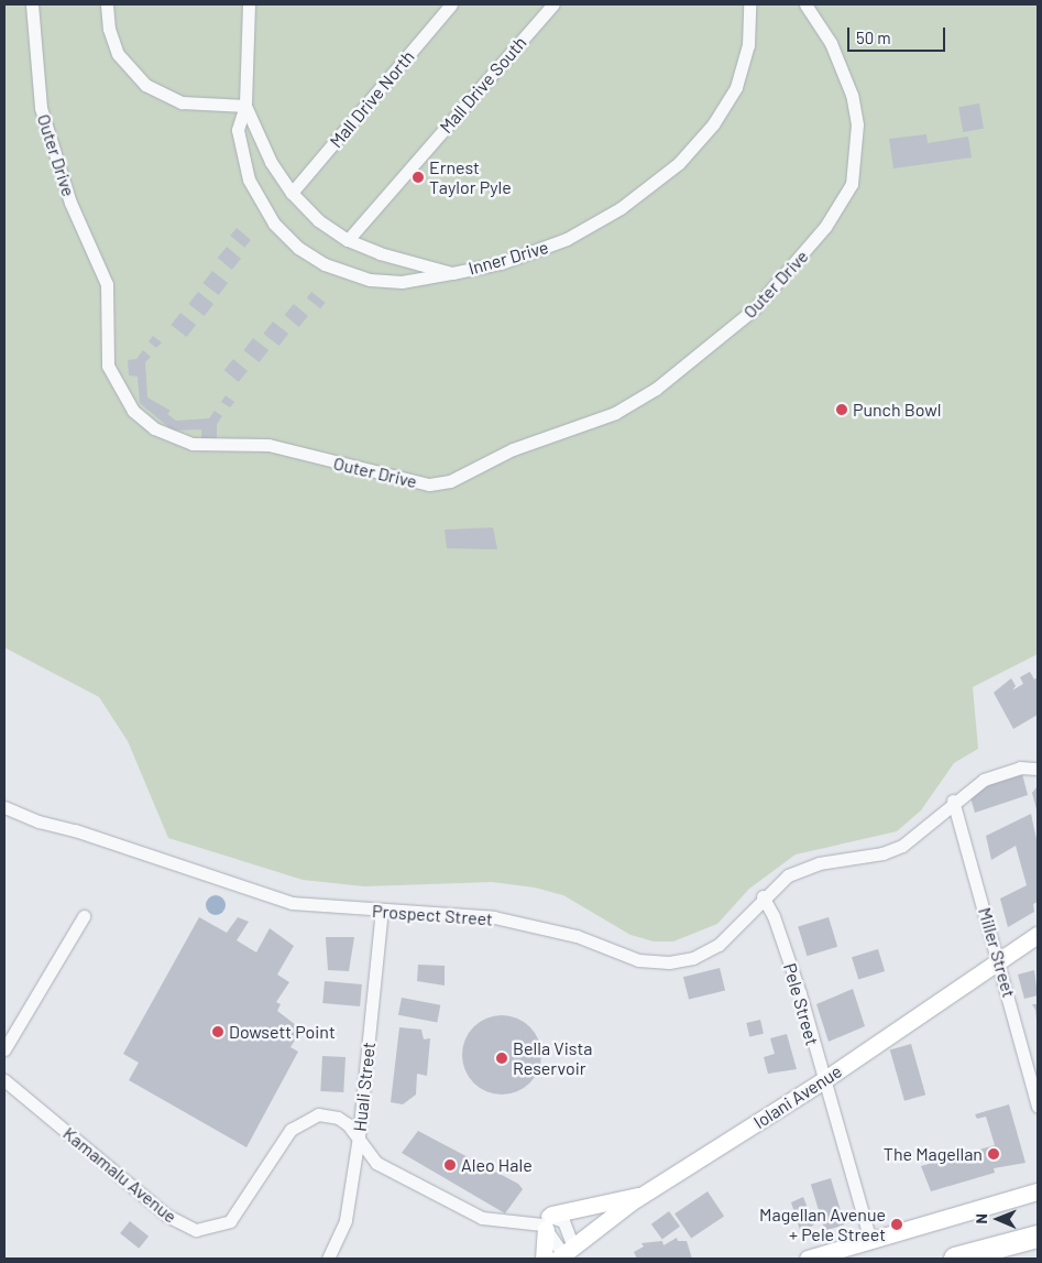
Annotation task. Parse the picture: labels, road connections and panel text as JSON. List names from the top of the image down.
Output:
{
  "streets": {
    "main road": ["Iolani Avenue"],
    "street": [
      "Mall Drive South",
      "Mall Drive North",
      "Outer Drive",
      "Inner Drive",
      "Prospect Street",
      "Miller Street",
      "Pele Street",
      "Huali Street",
      "Kamamalu Avenue"
    ]
  },
  "crossings": [
    ["Mall Drive South", "Inner Drive"],
    ["Mall Drive North", "Inner Drive"],
    ["Prospect Street", "Miller Street"],
    ["Prospect Street", "Pele Street"],
    ["Prospect Street", "Huali Street"],
    ["Miller Street", "Iolani Avenue"],
    ["Pele Street", "Iolani Avenue"],
    ["Huali Street", "Kamamalu Avenue"]
  ],
  "places": [
    "Ernest Taylor Pyle",
    "Punch Bowl",
    "Dowsett Point",
    "Bella Vista Reservoir",
    "The Magellan",
    "Aleo Hale",
    "Magellan Avenue + Pele Street"
  ],
  "scale_bar": "50 m",
  "north": "left"
}
